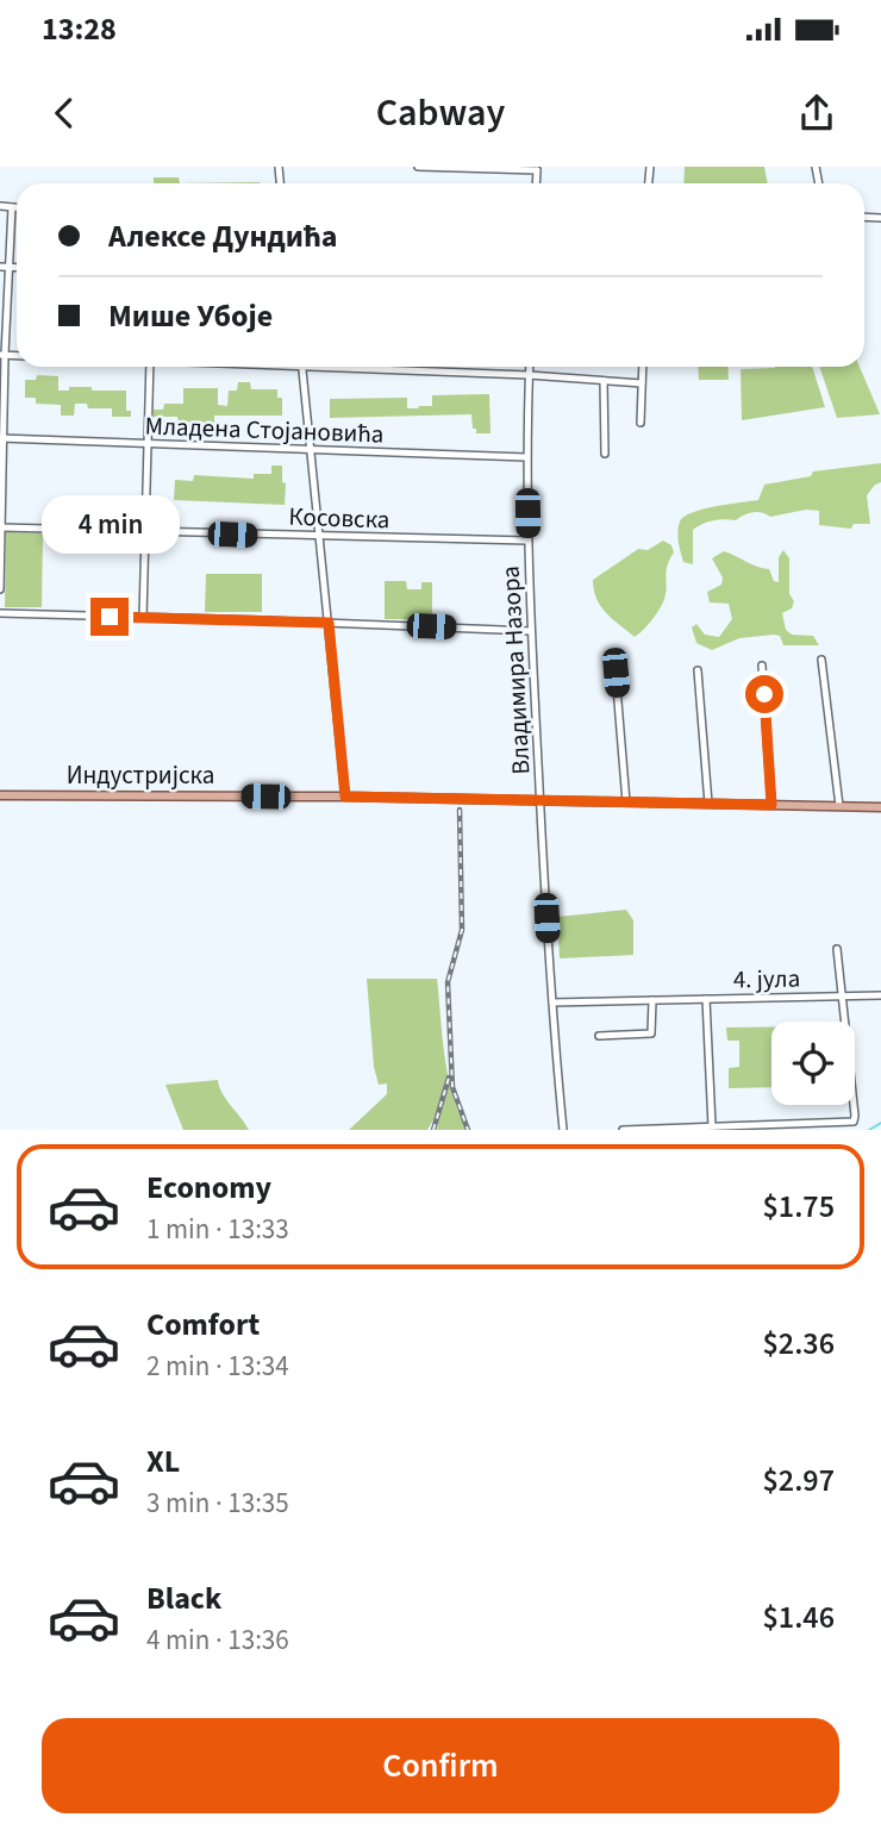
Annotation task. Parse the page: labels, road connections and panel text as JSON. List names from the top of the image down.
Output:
{
  "streets": {
    "main road": ["Индустријска"],
    "street": [
      "Младена Стојановића",
      "Косовска",
      "Владимира Назора",
      "4. јула"
    ]
  },
  "crossings": [
    ["Младена Стојановића", "Владимира Назора"],
    ["Косовска", "Владимира Назора"],
    ["Владимира Назора", "Индустријска"],
    ["Владимира Назора", "4. јула"]
  ],
  "page": {
    "status": "13:28",
    "header": "Cabway",
    "banner": ["Алексе Дундића", "Мише Убоје"],
    "bubble": "4 min",
    "list": [
      {
        "name": "Economy",
        "note": "1 min · 13:33",
        "value": "$1.75"
      },
      {
        "name": "Comfort",
        "note": "2 min · 13:34",
        "value": "$2.36"
      },
      {
        "name": "XL",
        "note": "3 min · 13:35",
        "value": "$2.97"
      },
      {
        "name": "Black",
        "note": "4 min · 13:36",
        "value": "$1.46"
      }
    ],
    "buttons": "Confirm"
  }
}
